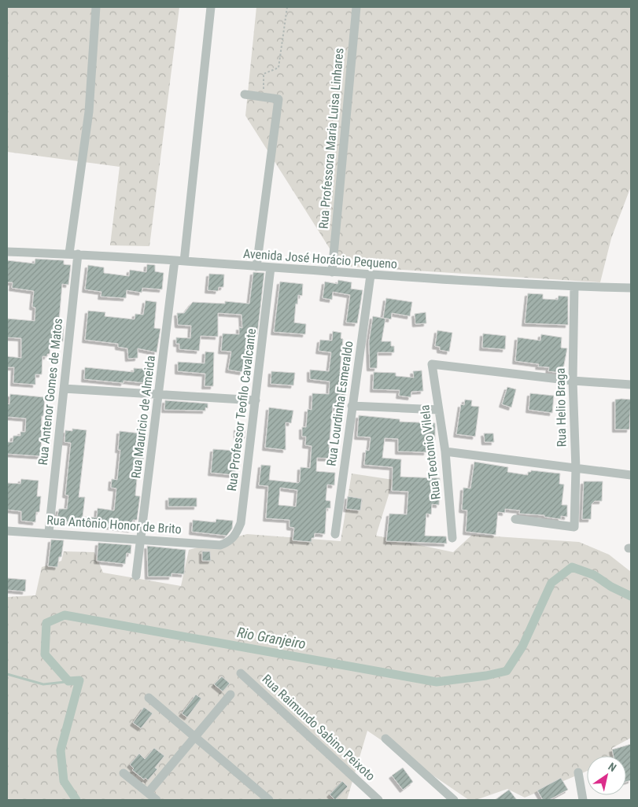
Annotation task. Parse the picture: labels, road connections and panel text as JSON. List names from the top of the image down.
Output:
{
  "streets": {
    "street": [
      "Rua Professora Maria Luisa Linhares",
      "Avenida José Horácio Pequeno",
      "Rua Antenor Gomes de Matos",
      "Rua Lourdinha Esmeraldo",
      "Rua Helio Braga",
      "Rua Professor Teofilo Cavalcante",
      "Rua Mauricio de Almeida",
      "Rua Teotonio Vilela",
      "Rua Antônio Honor de Brito",
      "Rua Raimundo Sabino Peixoto"
    ]
  },
  "crossings": [
    ["Rua Professora Maria Luisa Linhares", "Avenida José Horácio Pequeno"],
    ["Avenida José Horácio Pequeno", "Rua Antenor Gomes de Matos"],
    ["Avenida José Horácio Pequeno", "Rua Lourdinha Esmeraldo"],
    ["Avenida José Horácio Pequeno", "Rua Helio Braga"],
    ["Avenida José Horácio Pequeno", "Rua Professor Teofilo Cavalcante"],
    ["Avenida José Horácio Pequeno", "Rua Mauricio de Almeida"],
    ["Rua Antenor Gomes de Matos", "Rua Antônio Honor de Brito"],
    ["Rua Helio Braga", "Rua Teotonio Vilela"],
    ["Rua Professor Teofilo Cavalcante", "Rua Antônio Honor de Brito"],
    ["Rua Mauricio de Almeida", "Rua Antônio Honor de Brito"]
  ],
  "water": ["Rio Granjeiro"],
  "north": "top right"
}
